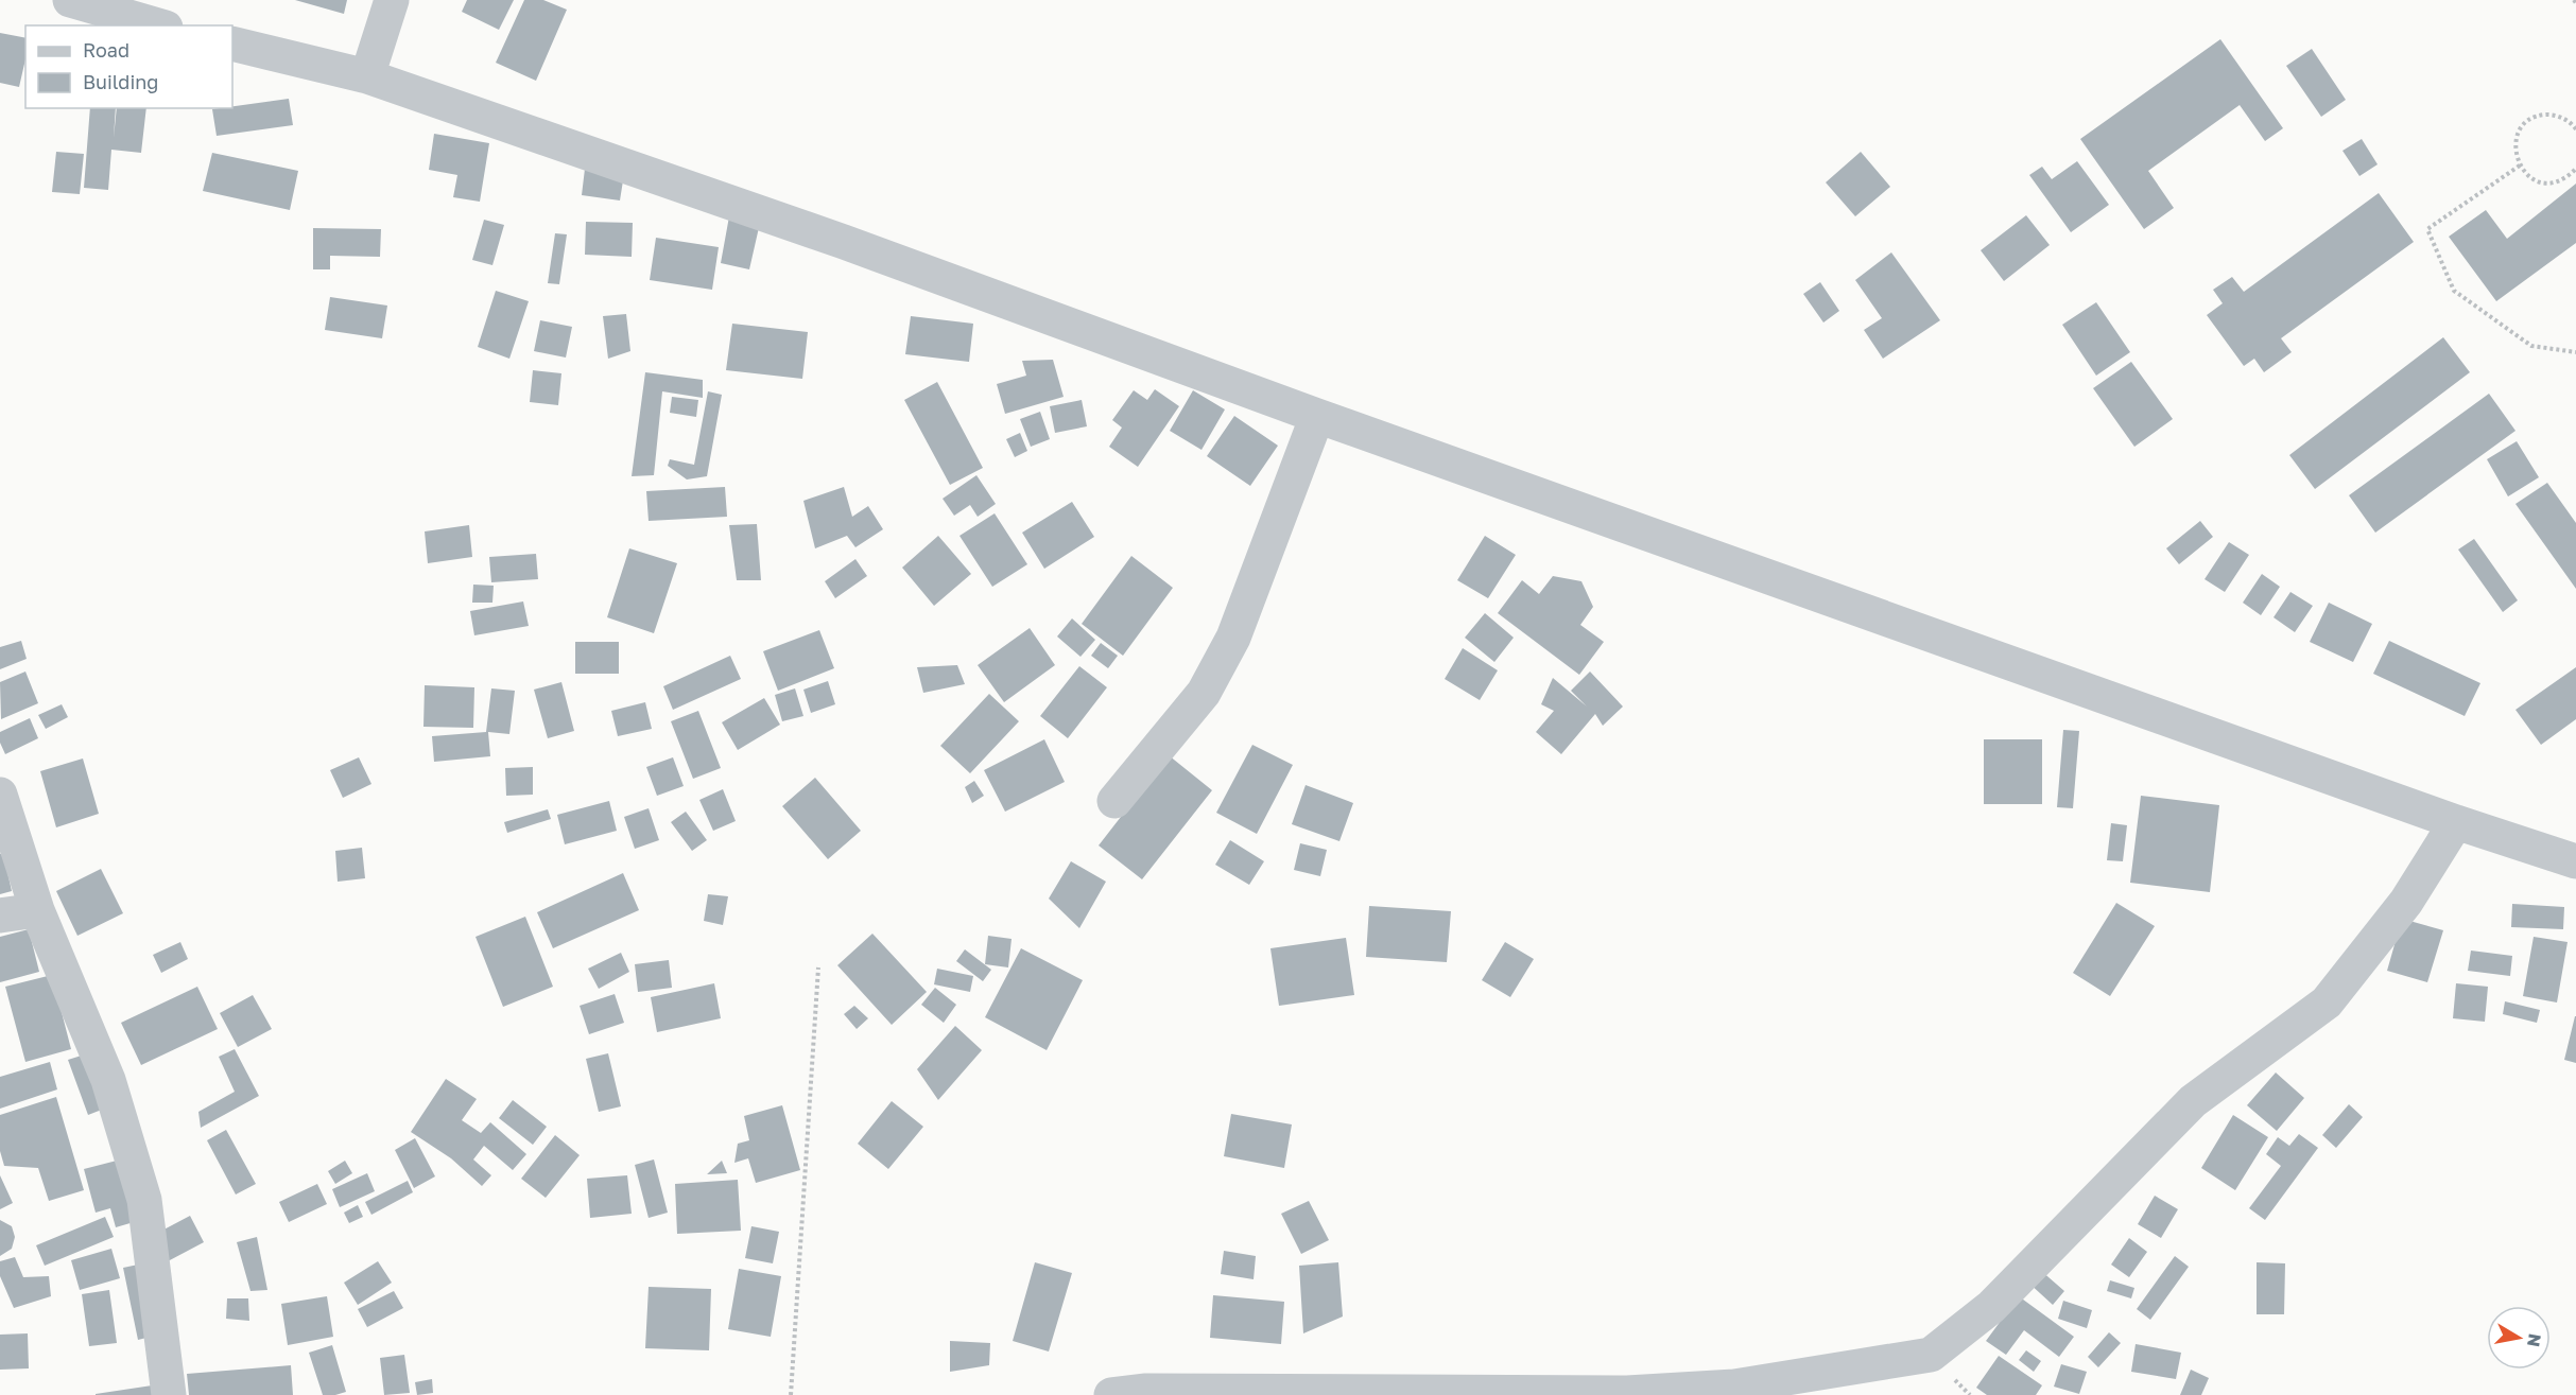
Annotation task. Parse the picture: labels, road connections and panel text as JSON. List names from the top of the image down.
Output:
{
  "legend": ["Road", "Building"],
  "north": "right"
}
